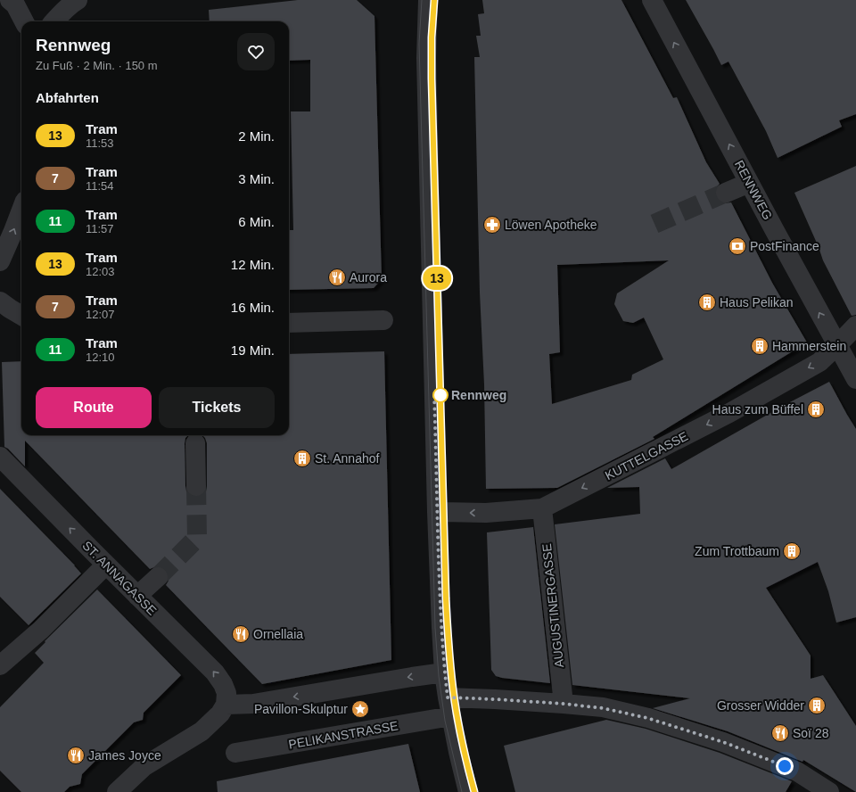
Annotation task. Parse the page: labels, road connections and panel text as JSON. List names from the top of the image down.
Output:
{
  "streets": {
    "street": [
      "RENNWEG",
      "KUTTELGASSE",
      "ST. ANNAGASSE",
      "AUGUSTINERGASSE",
      "PELIKANSTRASSE"
    ]
  },
  "crossings": [
    ["RENNWEG", "KUTTELGASSE"],
    ["KUTTELGASSE", "AUGUSTINERGASSE"]
  ],
  "one_way": ["RENNWEG", "KUTTELGASSE", "ST. ANNAGASSE"],
  "places": {
    "pharmacy": ["Löwen Apotheke"],
    "bank": ["PostFinance"],
    "restaurant": [
      "Aurora",
      "Ornellaia",
      "Soï 28",
      "James Joyce"
    ],
    "building": [
      "Haus Pelikan",
      "Hammerstein",
      "Haus zum Büffel",
      "St. Annahof",
      "Zum Trottbaum",
      "Grosser Widder"
    ],
    "other": ["Rennweg"],
    "place": ["Pavillon-Skulptur"]
  },
  "lines": ["tram line 13"],
  "page": {
    "on_map": "13",
    "heading": [
      ["Rennweg", "Zu Fuß · 2 Min. · 150 m"],
      "Abfahrten"
    ],
    "list": [
      {
        "mark": "13",
        "name": "Tram",
        "note": "11:53",
        "value": "2 Min."
      },
      {
        "mark": "7",
        "name": "Tram",
        "note": "11:54",
        "value": "3 Min."
      },
      {
        "mark": "11",
        "name": "Tram",
        "note": "11:57",
        "value": "6 Min."
      },
      {
        "mark": "13",
        "name": "Tram",
        "note": "12:03",
        "value": "12 Min."
      },
      {
        "mark": "7",
        "name": "Tram",
        "note": "12:07",
        "value": "16 Min."
      },
      {
        "mark": "11",
        "name": "Tram",
        "note": "12:10",
        "value": "19 Min."
      }
    ],
    "buttons": ["Route", "Tickets"]
  }
}
